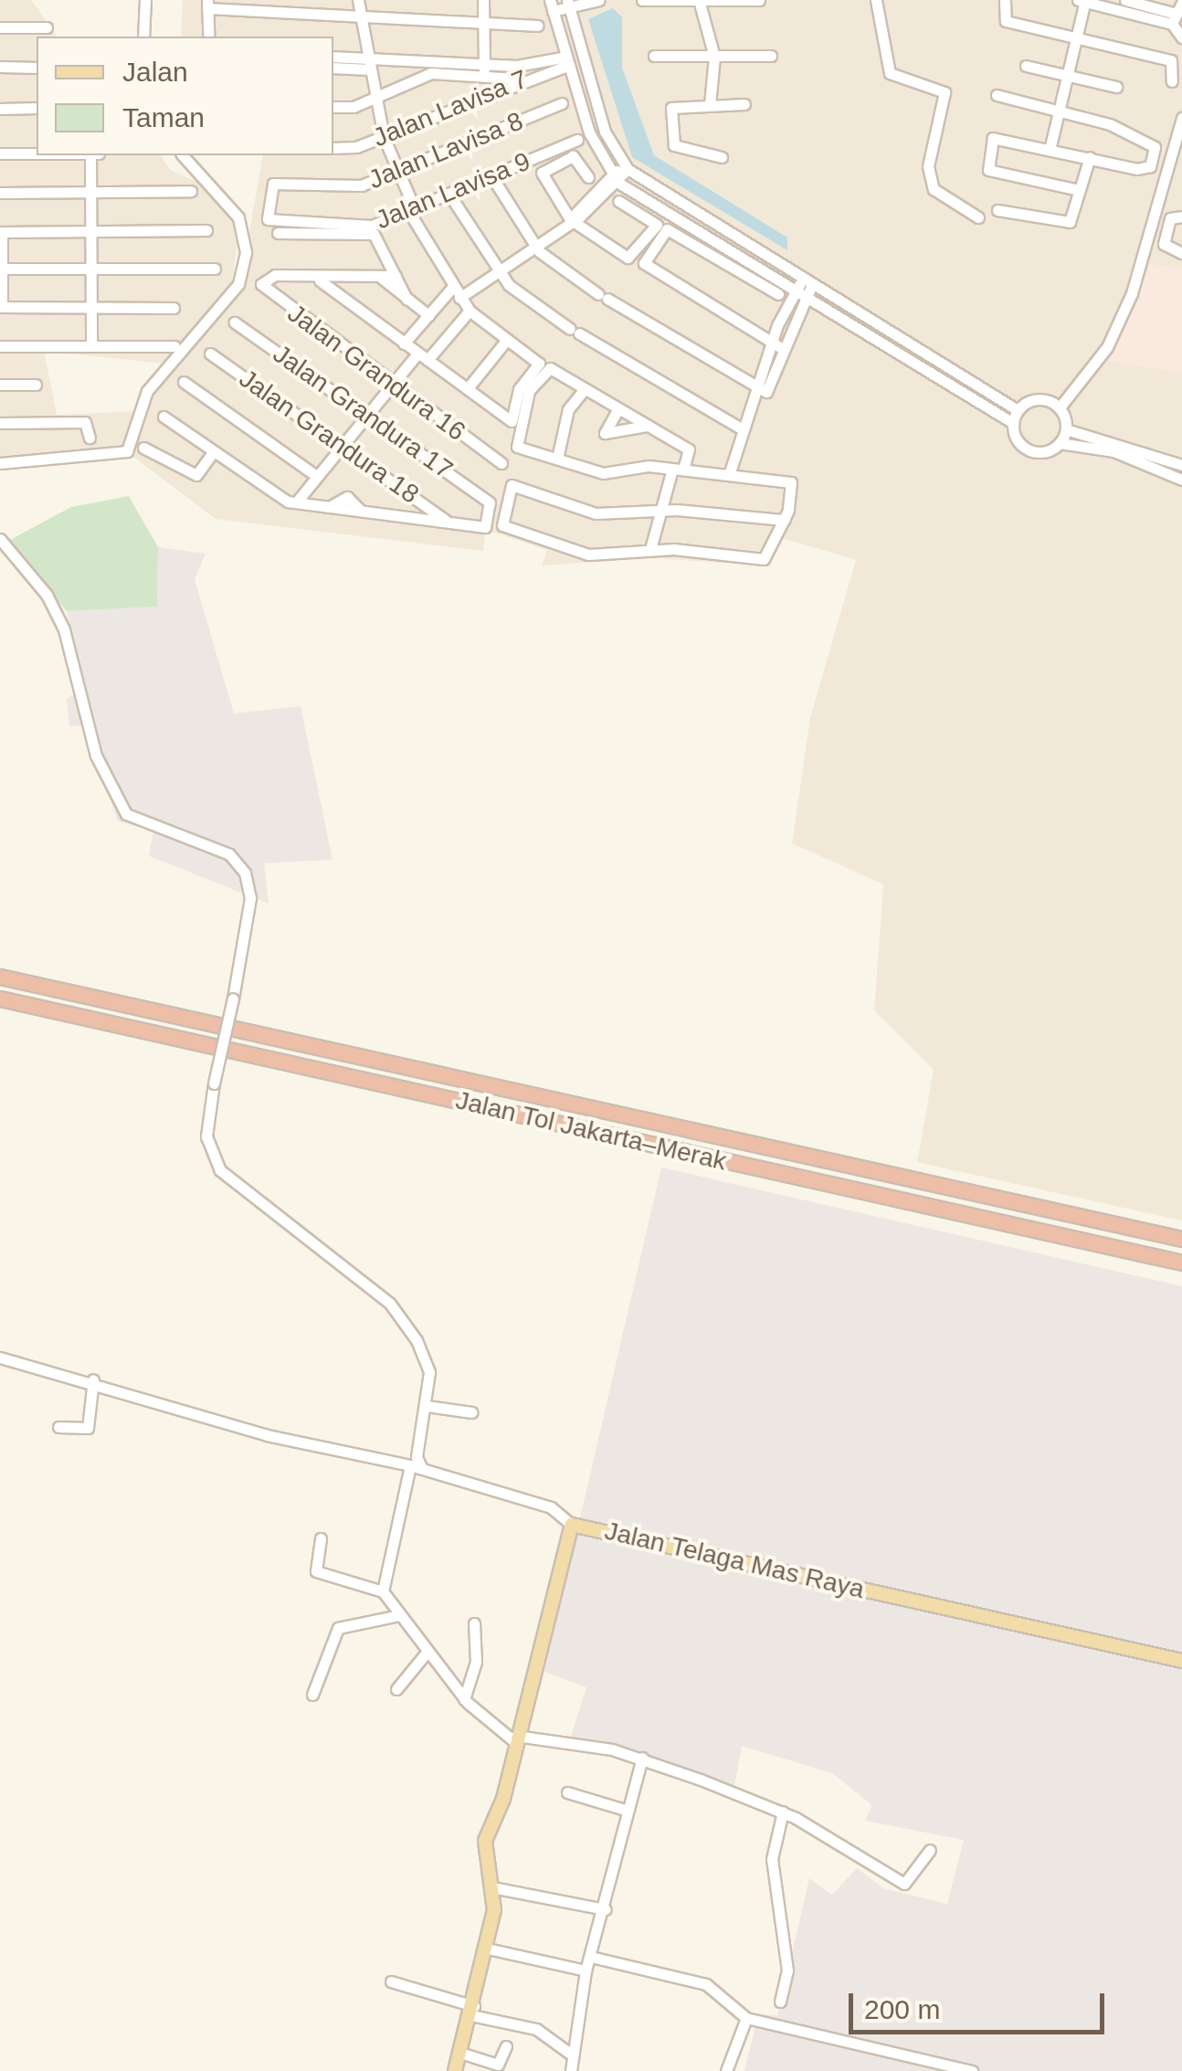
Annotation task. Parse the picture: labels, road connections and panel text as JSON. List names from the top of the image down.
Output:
{
  "streets": {
    "highway": ["Jalan Tol Jakarta–Merak"],
    "main road": ["Jalan Telaga Mas Raya"],
    "street": [
      "Jalan Lavisa 7",
      "Jalan Lavisa 8",
      "Jalan Lavisa 9",
      "Jalan Grandura 16",
      "Jalan Grandura 17",
      "Jalan Grandura 18"
    ]
  },
  "crossings": [
    ["Jalan Lavisa 8", "Jalan Lavisa 9"],
    ["Jalan Grandura 17", "Jalan Grandura 18"]
  ],
  "legend": ["Jalan", "Taman"],
  "scale_bar": "200 m"
}
